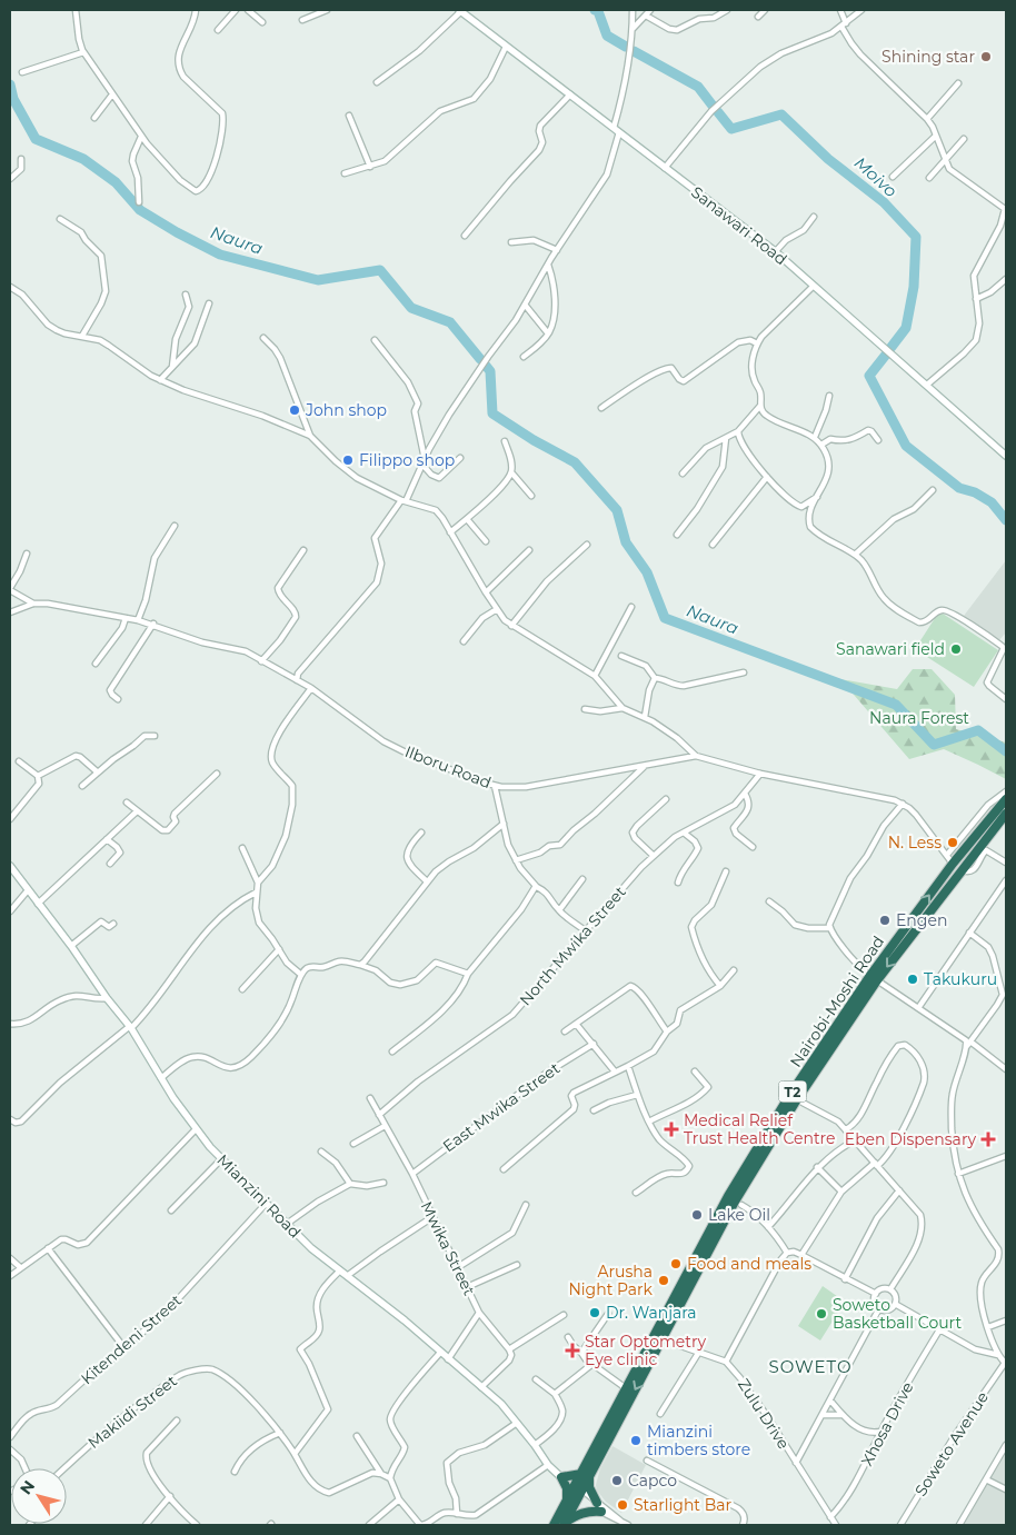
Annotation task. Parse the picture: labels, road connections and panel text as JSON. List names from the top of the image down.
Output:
{
  "streets": {
    "highway": ["Nairobi-Moshi Road", "T2"],
    "street": [
      "Sanawari Road",
      "Ilboru Road",
      "North Mwika Street",
      "East Mwika Street",
      "Mianzini Road",
      "Mwika Street",
      "Kitendeni Street",
      "Makiidi Street",
      "Zulu Drive",
      "Xhosa Drive",
      "Soweto Avenue"
    ]
  },
  "crossings": [
    ["Ilboru Road", "North Mwika Street"],
    ["Ilboru Road", "Nairobi-Moshi Road"],
    ["North Mwika Street", "Mwika Street"],
    ["Nairobi-Moshi Road", "Mianzini Road"],
    ["East Mwika Street", "Mwika Street"],
    ["Mianzini Road", "Kitendeni Street"],
    ["Zulu Drive", "Xhosa Drive"]
  ],
  "districts": ["SOWETO"],
  "water": ["Moivo", "Naura"],
  "parks": ["Naura Forest"],
  "places": {
    "other": [
      "Shining star",
      "John shop",
      "Filippo shop",
      "Sanawari field",
      "N. Less",
      "Engen",
      "Takukuru",
      "Lake Oil",
      "Food and meals",
      "Arusha Night Park",
      "Dr. Wanjara",
      "Soweto Basketball Court",
      "Mianzini timbers store",
      "Capco",
      "Starlight Bar"
    ],
    "health": ["Medical Relief Trust Health Centre", "Eben Dispensary", "Star Optometry Eye clinic"]
  },
  "north": "top left"
}
